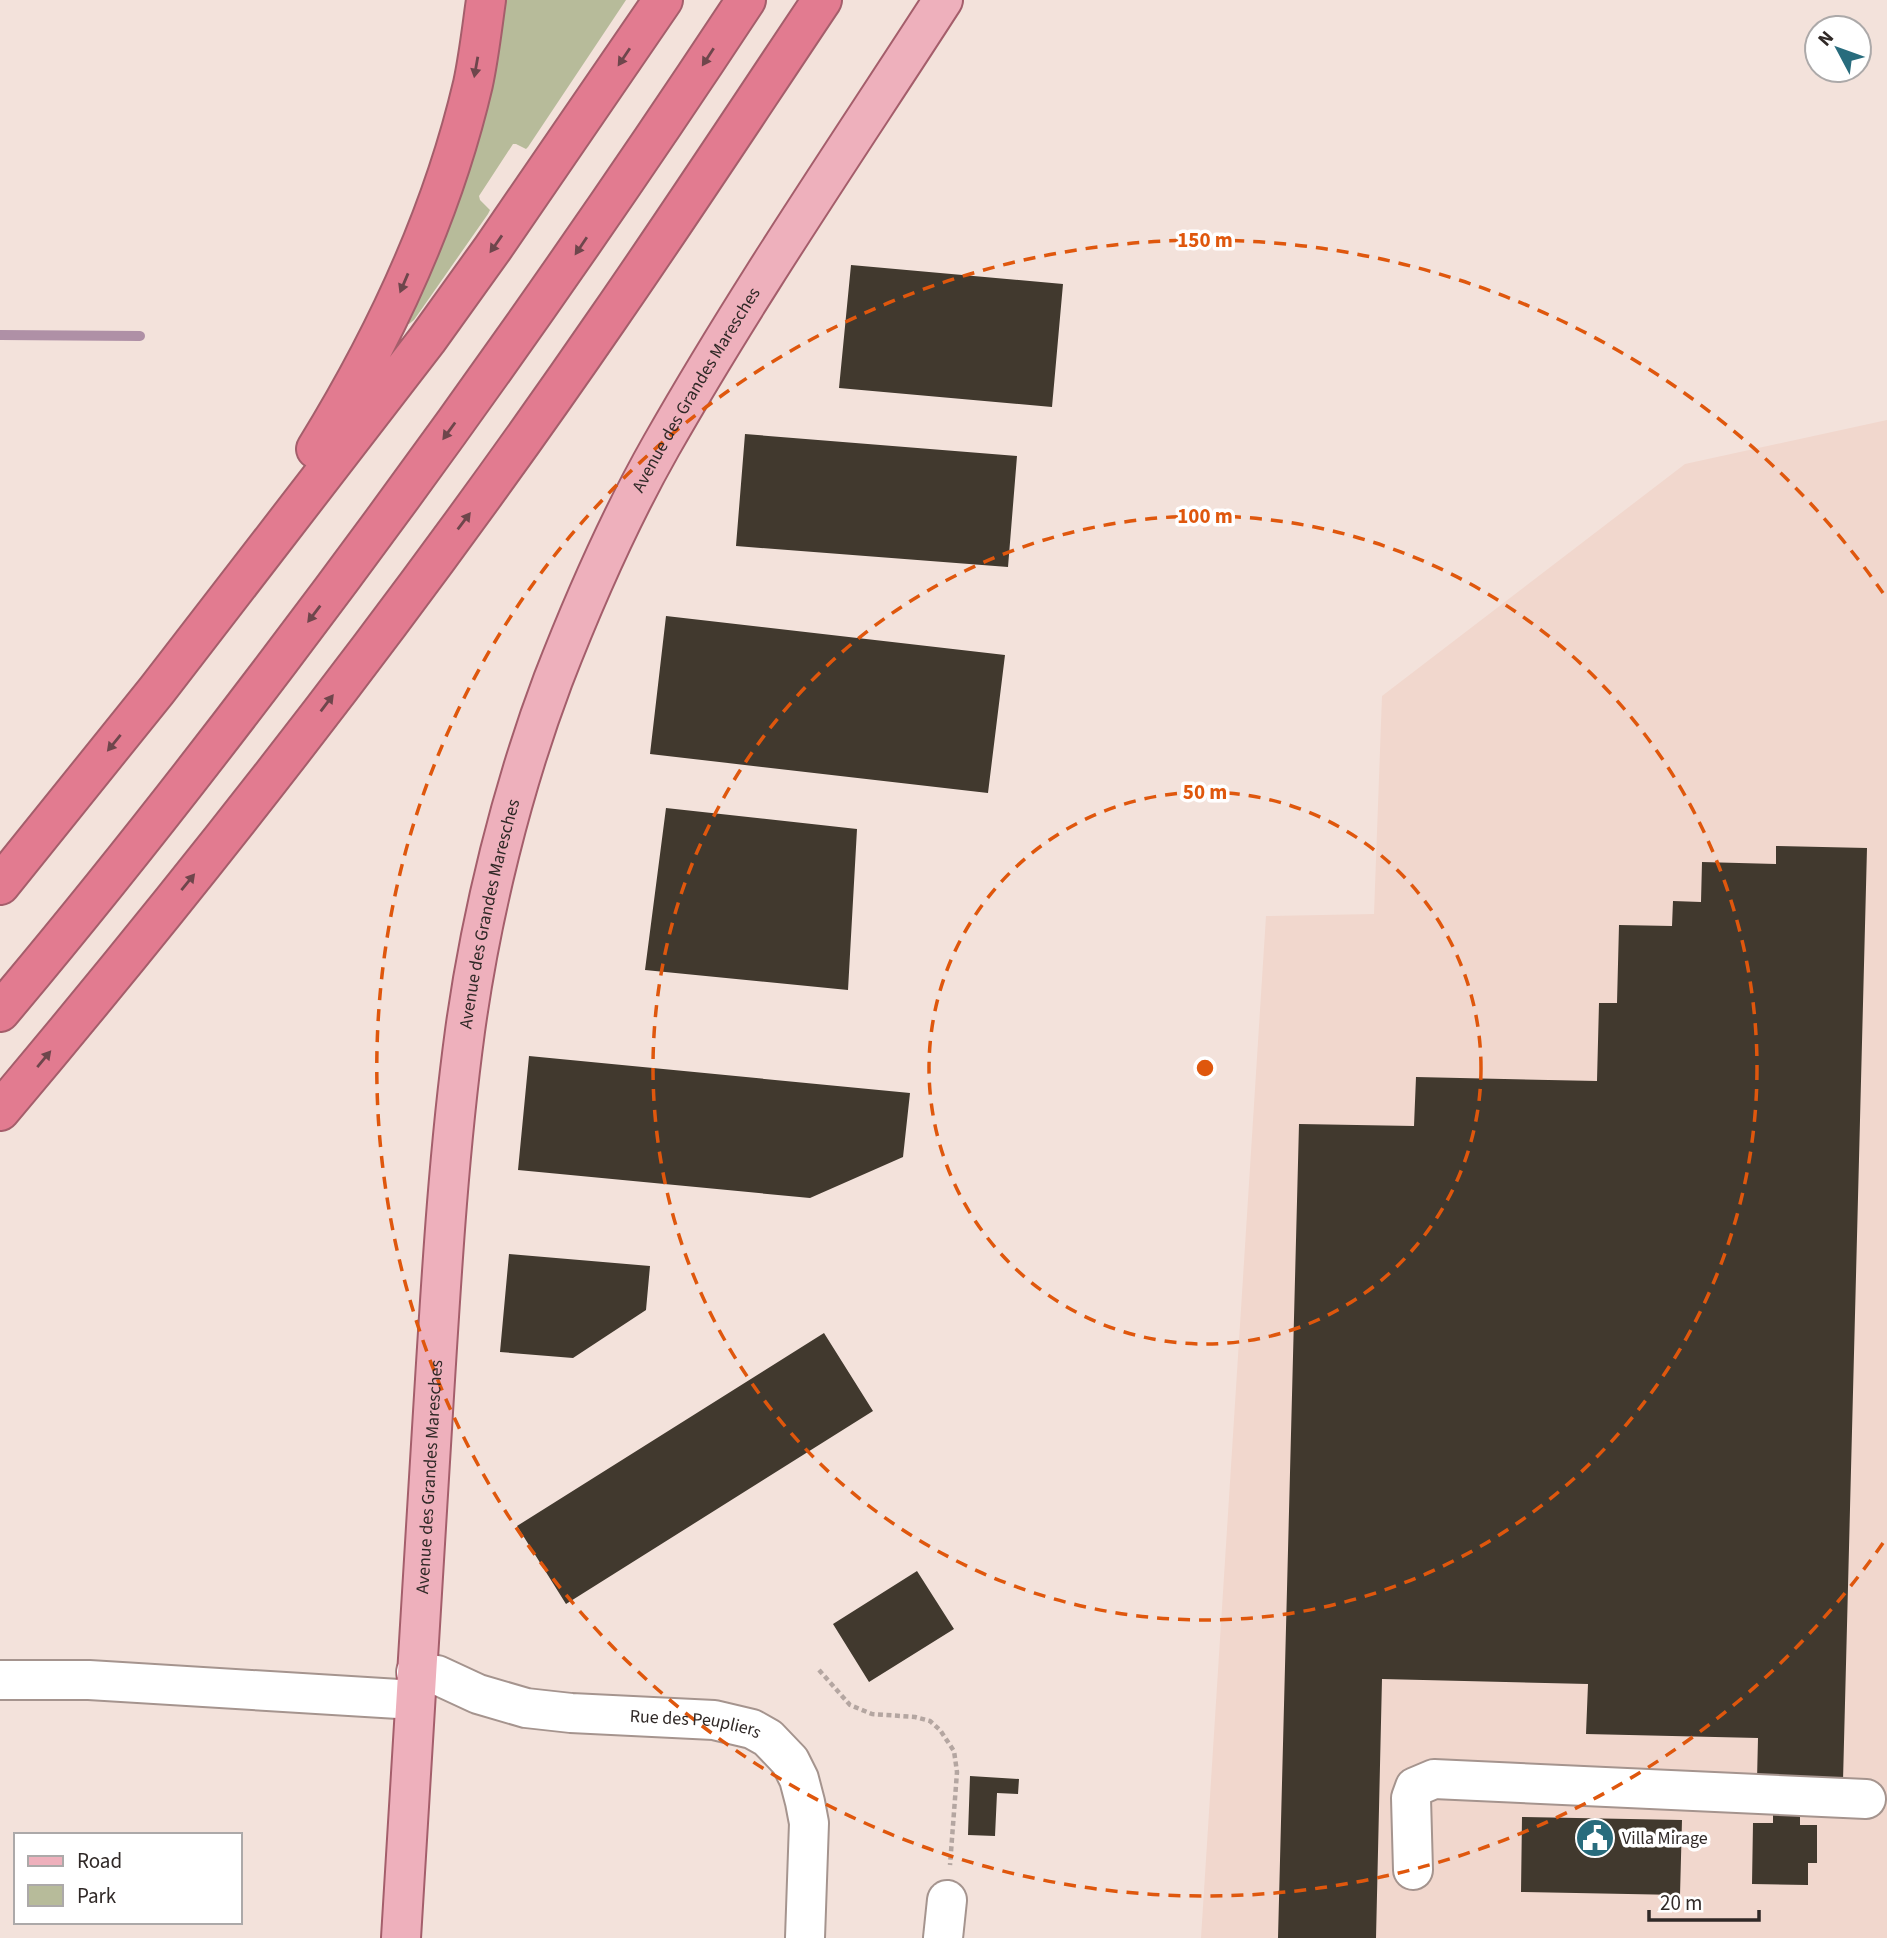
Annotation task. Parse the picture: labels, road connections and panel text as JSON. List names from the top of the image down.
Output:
{
  "streets": {
    "main road": ["Avenue des Grandes Maresches"],
    "street": ["Rue des Peupliers"]
  },
  "crossings": [
    ["Avenue des Grandes Maresches", "Rue des Peupliers"]
  ],
  "places": {
    "public building": ["Villa Mirage"]
  },
  "legend": ["Road", "Park"],
  "scale_bar": "20 m",
  "north": "top left",
  "rings": ["150 m", "100 m", "50 m"]
}
